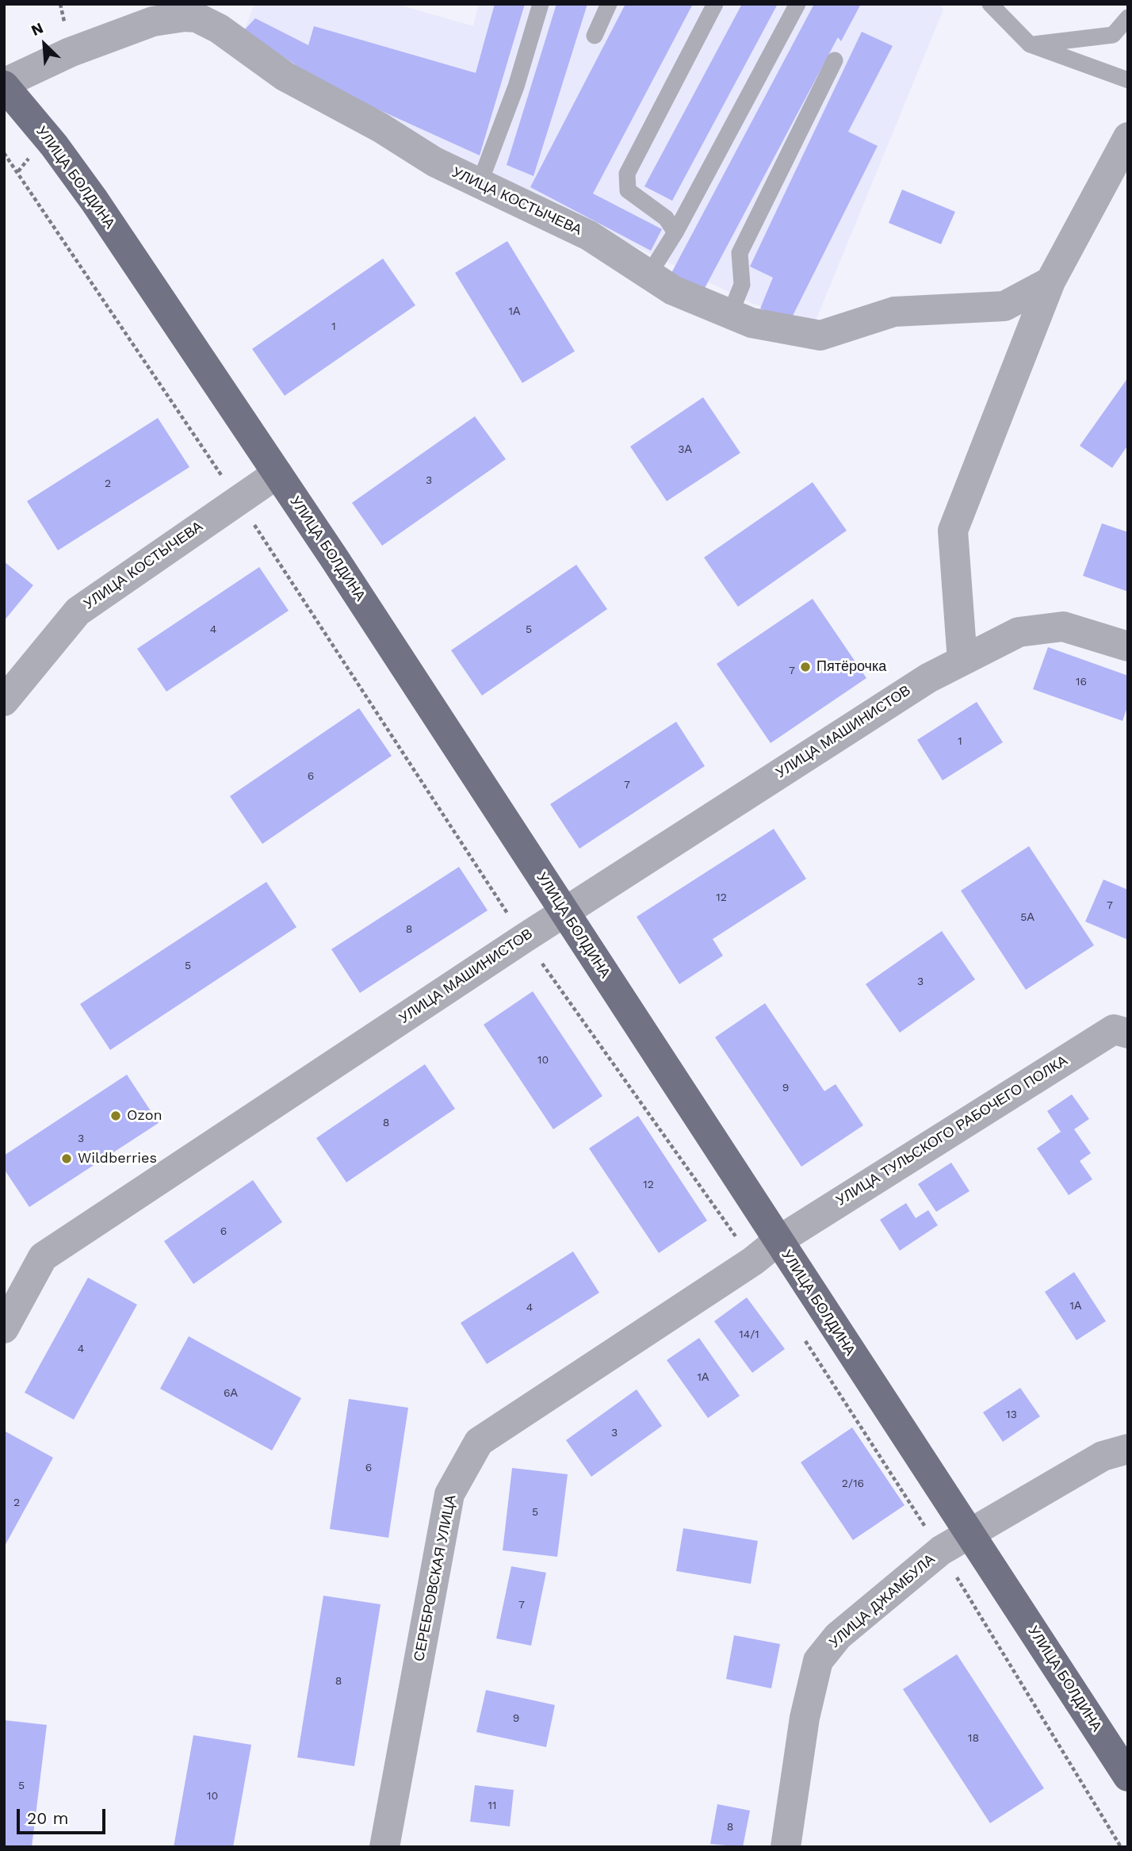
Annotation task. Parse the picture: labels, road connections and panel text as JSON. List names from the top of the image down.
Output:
{
  "streets": {
    "main road": ["УЛИЦА БОЛДИНА"],
    "street": [
      "УЛИЦА КОСТЫЧЕВА",
      "УЛИЦА МАШИНИСТОВ",
      "УЛИЦА ТУЛЬСКОГО РАБОЧЕГО ПОЛКА",
      "СЕРЕБРОВСКАЯ УЛИЦА",
      "УЛИЦА ДЖАМБУЛА"
    ]
  },
  "crossings": [
    ["УЛИЦА БОЛДИНА", "УЛИЦА КОСТЫЧЕВА"],
    ["УЛИЦА БОЛДИНА", "УЛИЦА МАШИНИСТОВ"],
    ["УЛИЦА БОЛДИНА", "УЛИЦА ТУЛЬСКОГО РАБОЧЕГО ПОЛКА"],
    ["УЛИЦА БОЛДИНА", "СЕРЕБРОВСКАЯ УЛИЦА"],
    ["УЛИЦА БОЛДИНА", "УЛИЦА ДЖАМБУЛА"],
    ["УЛИЦА ТУЛЬСКОГО РАБОЧЕГО ПОЛКА", "СЕРЕБРОВСКАЯ УЛИЦА"]
  ],
  "places": ["Пятёрочка", "Ozon", "Wildberries"],
  "house_numbers": [
    "1А",
    "1",
    "3А",
    "3",
    "2",
    "4",
    "5",
    "7",
    "16",
    "1",
    "6",
    "7",
    "12",
    "7",
    "5А",
    "8",
    "5",
    "3",
    "10",
    "9",
    "8",
    "3",
    "12",
    "6",
    "1А",
    "4",
    "14/1",
    "4",
    "1А",
    "6А",
    "13",
    "3",
    "6",
    "2/16",
    "2",
    "5",
    "7",
    "8",
    "9",
    "18",
    "5",
    "10",
    "11",
    "8"
  ],
  "scale_bar": "20 m",
  "north": "top left"
}
